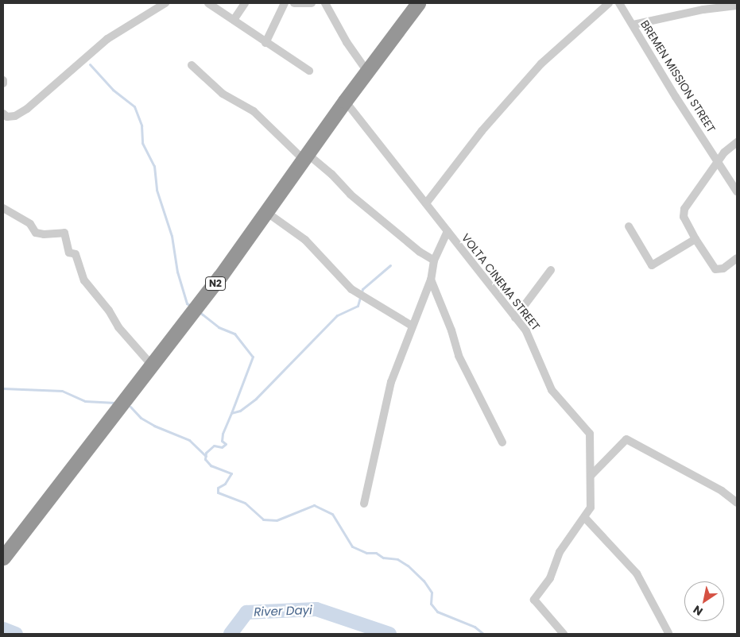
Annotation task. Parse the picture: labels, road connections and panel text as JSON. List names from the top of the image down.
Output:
{
  "streets": {
    "highway": ["N2"],
    "street": ["BREMEN MISSION STREET", "VOLTA CINEMA STREET"]
  },
  "crossings": [
    ["VOLTA CINEMA STREET", "N2"]
  ],
  "water": ["River Dayi"],
  "north": "bottom left"
}
